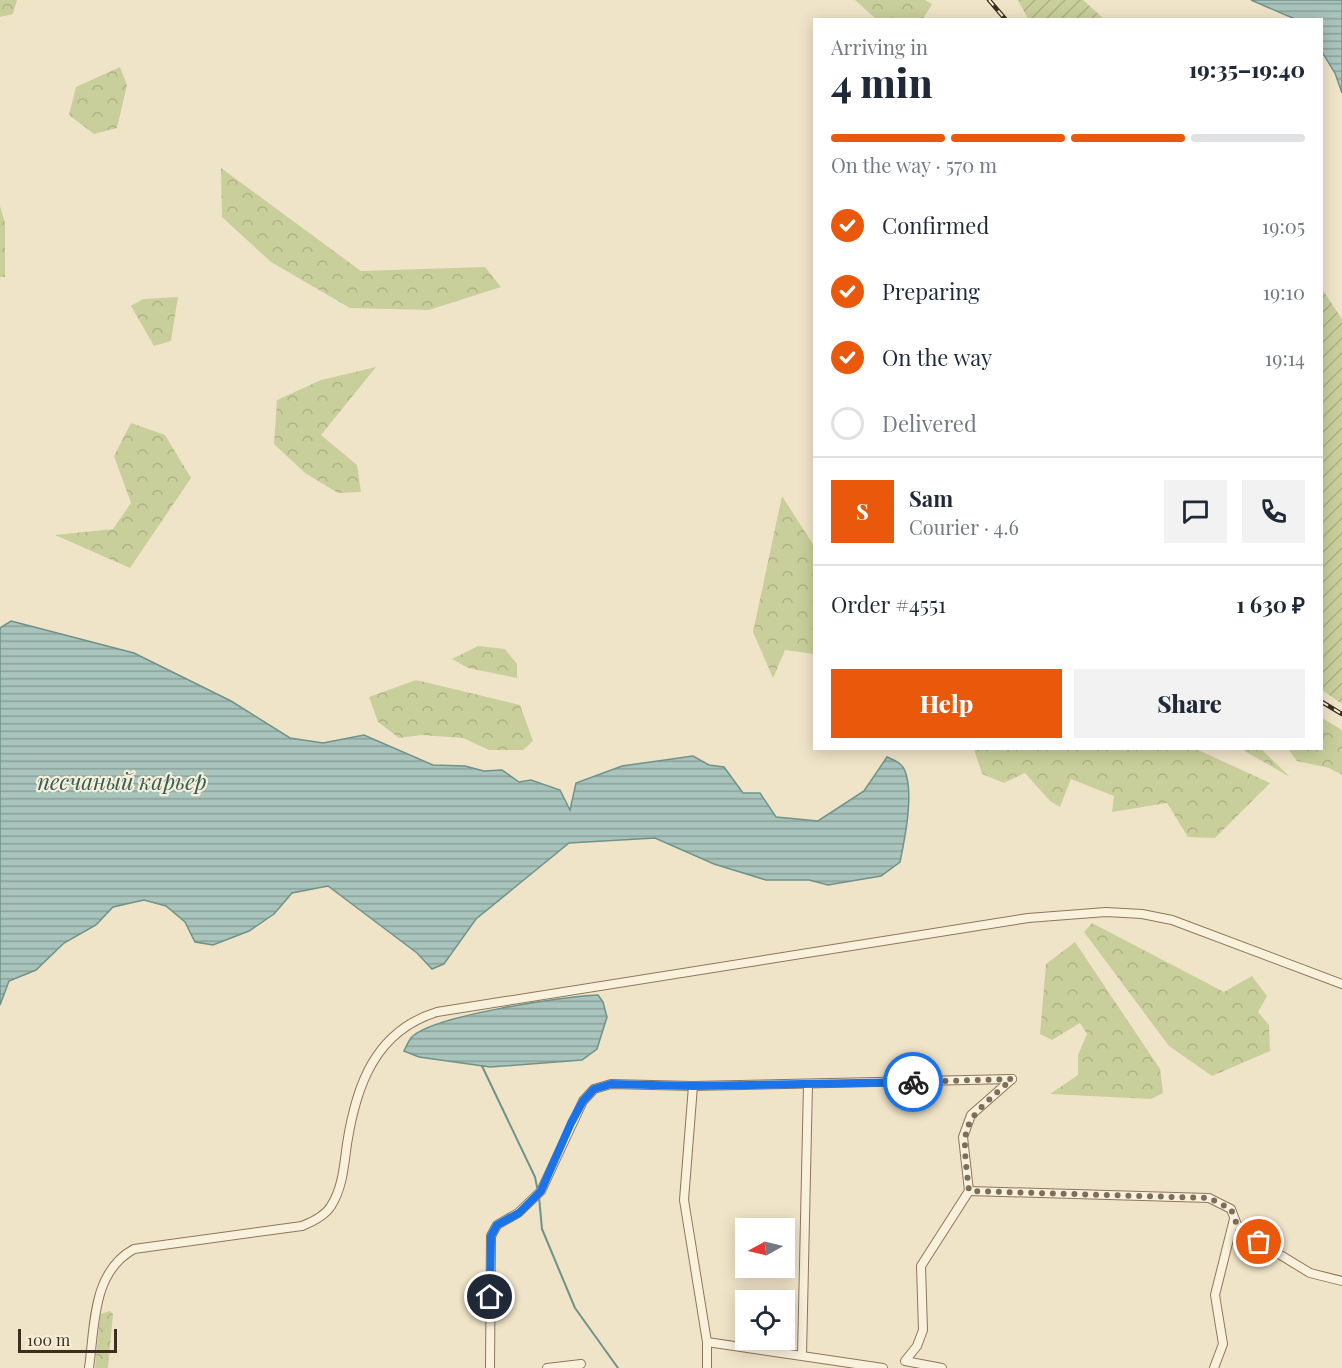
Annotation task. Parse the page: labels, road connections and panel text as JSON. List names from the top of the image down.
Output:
{
  "water": ["песчаный карьер"],
  "scale_bar": "100 m",
  "north": "left",
  "page": {
    "heading": ["4 min", "Arriving in", "19:35–19:40"],
    "panel": [
      "Sam",
      "Courier · 4.6",
      "Order #4551",
      "1 630 ₽"
    ],
    "bar": "On the way · 570 m",
    "list": [
      ["Confirmed", "19:05"],
      ["Preparing", "19:10"],
      ["On the way", "19:14"],
      "Delivered"
    ],
    "round": "S",
    "buttons": ["Help", "Share"],
    "scale": "100 m"
  }
}
